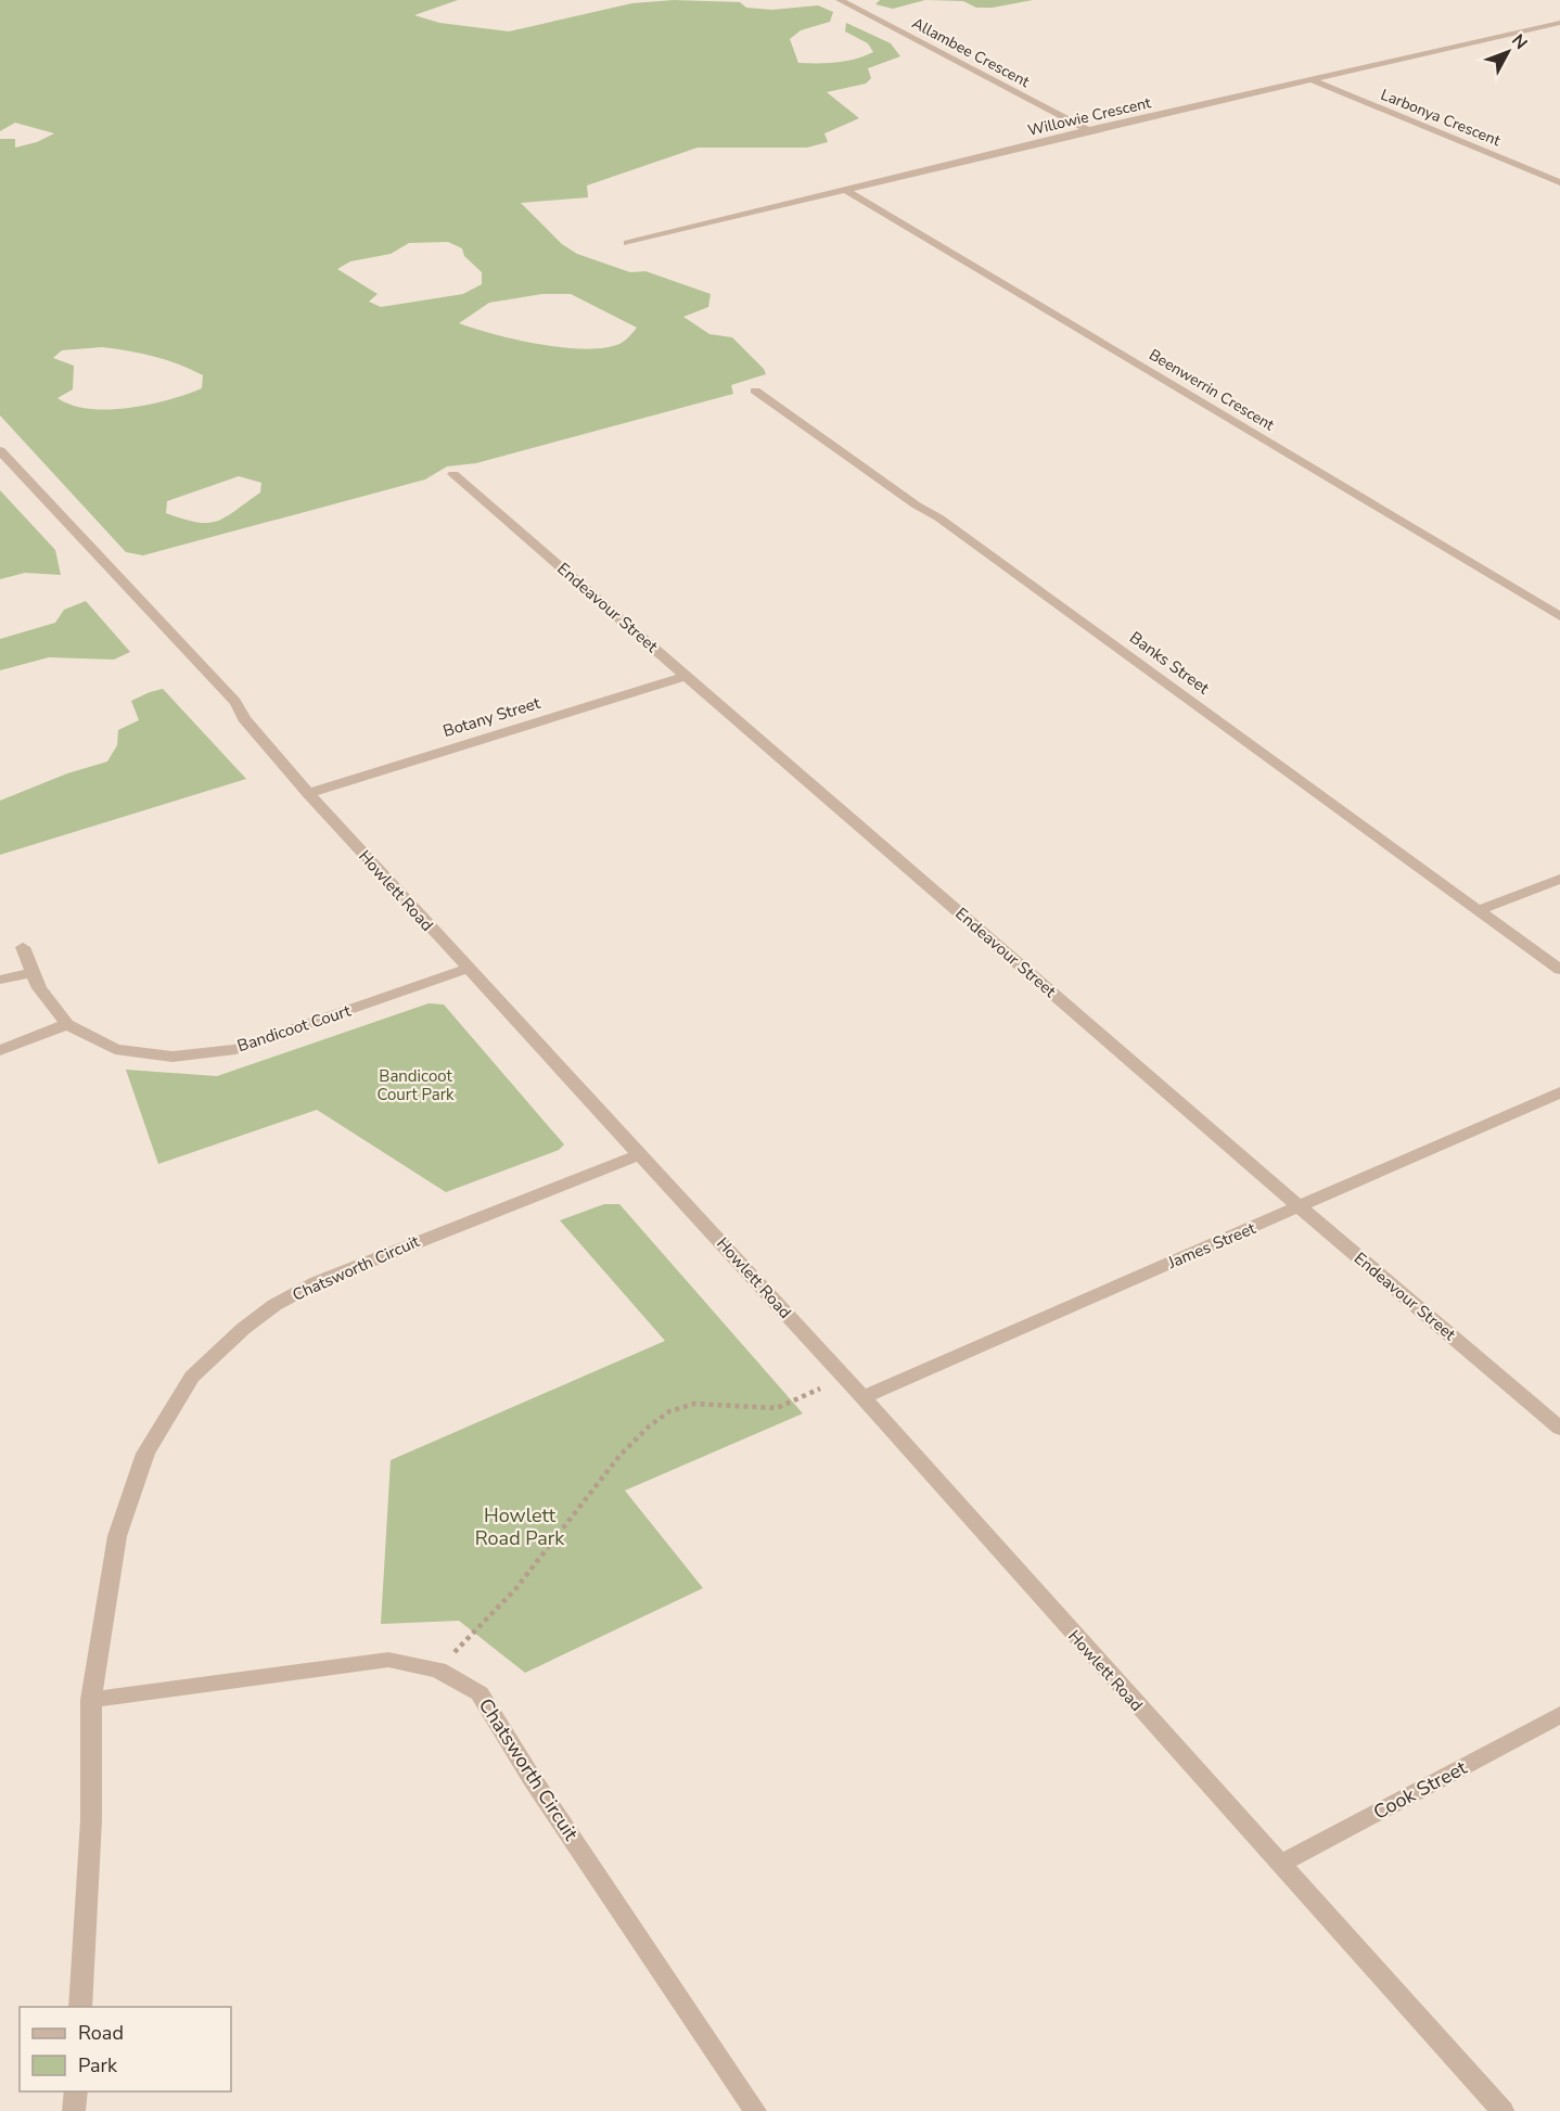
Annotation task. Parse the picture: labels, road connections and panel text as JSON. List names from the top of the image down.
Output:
{
  "streets": {
    "street": [
      "Allambee Crescent",
      "Willowie Crescent",
      "Larbonya Crescent",
      "Beenwerrin Crescent",
      "Endeavour Street",
      "Banks Street",
      "Botany Street",
      "Howlett Road",
      "Bandicoot Court",
      "James Street",
      "Chatsworth Circuit",
      "Cook Street"
    ]
  },
  "crossings": [
    ["Allambee Crescent", "Willowie Crescent"],
    ["Willowie Crescent", "Larbonya Crescent"],
    ["Willowie Crescent", "Beenwerrin Crescent"],
    ["Endeavour Street", "Botany Street"],
    ["Endeavour Street", "James Street"],
    ["Botany Street", "Howlett Road"],
    ["Howlett Road", "Bandicoot Court"],
    ["Howlett Road", "James Street"],
    ["Howlett Road", "Chatsworth Circuit"],
    ["Howlett Road", "Cook Street"]
  ],
  "parks": ["Bandicoot Court Park", "Howlett Road Park"],
  "legend": ["Road", "Park"],
  "north": "top right"
}
